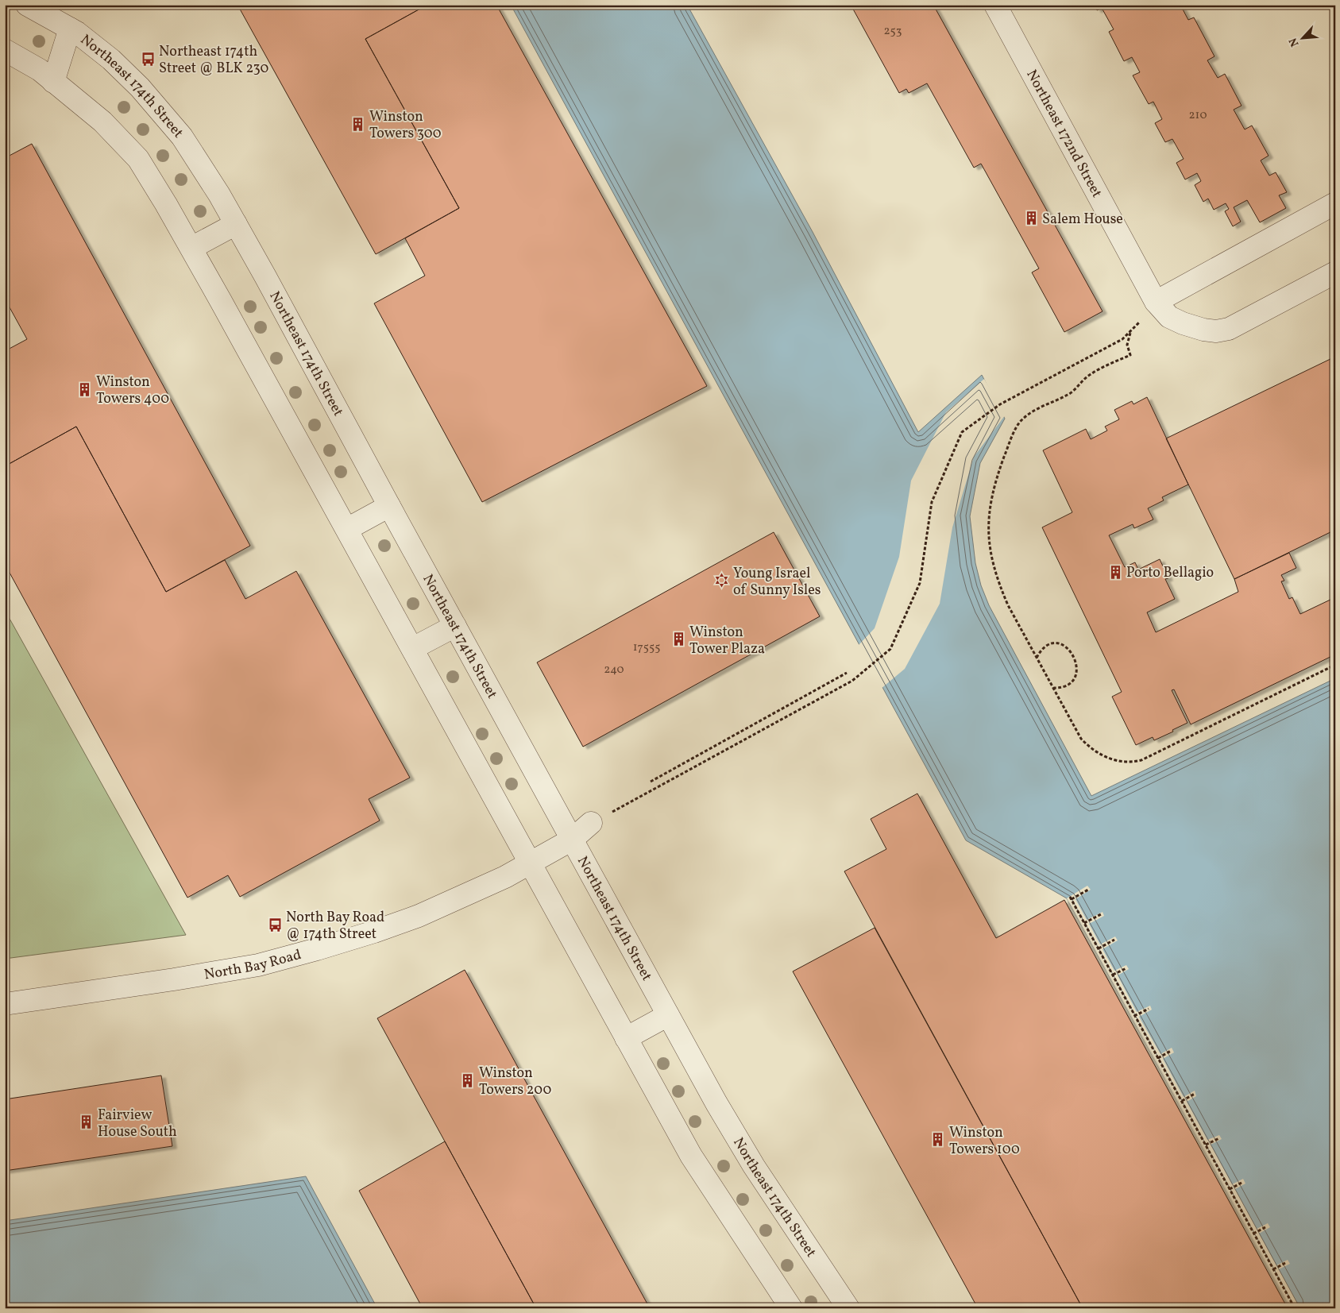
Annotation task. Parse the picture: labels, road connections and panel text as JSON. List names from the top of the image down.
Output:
{
  "streets": {
    "street": ["Northeast 174th Street", "Northeast 172nd Street", "North Bay Road"]
  },
  "crossings": [
    ["Northeast 174th Street", "North Bay Road"]
  ],
  "places": {
    "bus stop": ["Northeast 174th Street @ BLK 230", "North Bay Road @ 174th Street"],
    "building": [
      "Winston Towers 300",
      "Salem House",
      "Winston Towers 400",
      "Porto Bellagio",
      "Winston Tower Plaza",
      "Winston Towers 200",
      "Fairview House South",
      "Winston Towers 100"
    ],
    "synagogue": ["Young Israel of Sunny Isles"]
  },
  "house_numbers": [
    "253",
    "210",
    "17555",
    "240"
  ],
  "north": "bottom left"
}
